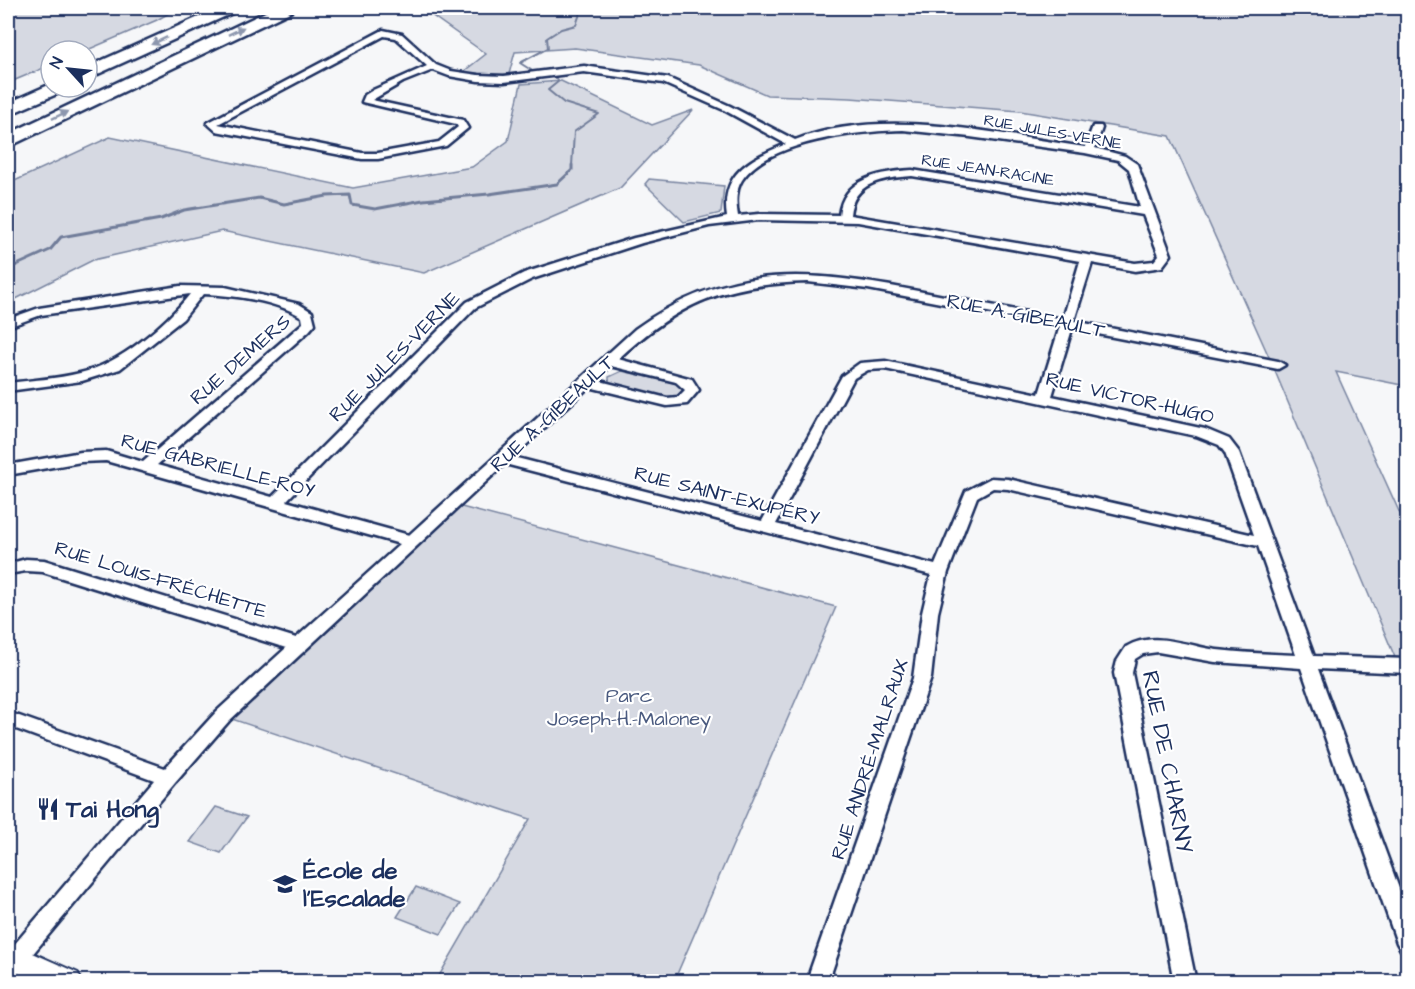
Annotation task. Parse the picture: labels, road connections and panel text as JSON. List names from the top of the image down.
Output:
{
  "streets": {
    "street": [
      "RUE JULES-VERNE",
      "RUE JEAN-RACINE",
      "RUE A.-GIBEAULT",
      "RUE DEMERS",
      "RUE VICTOR-HUGO",
      "RUE GABRIELLE-ROY",
      "RUE SAINT-EXUPÉRY",
      "RUE LOUIS-FRÉCHETTE",
      "RUE ANDRÉ-MALRAUX",
      "RUE DE CHARNY"
    ]
  },
  "crossings": [
    ["RUE JULES-VERNE", "RUE JEAN-RACINE"],
    ["RUE JULES-VERNE", "RUE GABRIELLE-ROY"],
    ["RUE A.-GIBEAULT", "RUE GABRIELLE-ROY"],
    ["RUE A.-GIBEAULT", "RUE SAINT-EXUPÉRY"],
    ["RUE A.-GIBEAULT", "RUE LOUIS-FRÉCHETTE"],
    ["RUE DEMERS", "RUE GABRIELLE-ROY"],
    ["RUE VICTOR-HUGO", "RUE SAINT-EXUPÉRY"],
    ["RUE VICTOR-HUGO", "RUE ANDRÉ-MALRAUX"],
    ["RUE VICTOR-HUGO", "RUE DE CHARNY"],
    ["RUE SAINT-EXUPÉRY", "RUE ANDRÉ-MALRAUX"]
  ],
  "parks": ["Parc Joseph-H.-Maloney"],
  "places": {
    "restaurant": ["Tai Hong"],
    "school or university": ["École de l'Escalade"]
  },
  "north": "top left"
}
